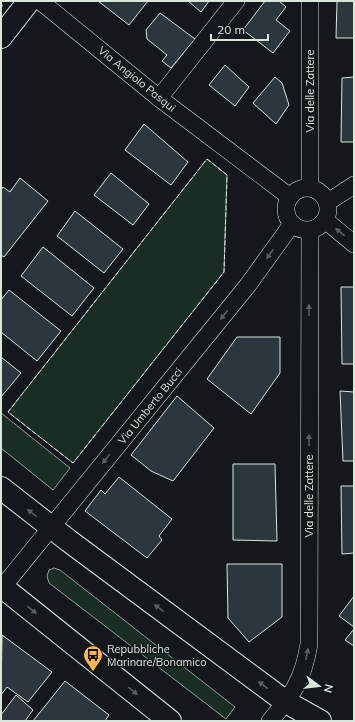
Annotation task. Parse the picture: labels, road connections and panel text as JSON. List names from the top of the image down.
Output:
{
  "streets": {
    "street": ["Via Angiolo Pasqui", "Via delle Zattere", "Via Umberto Bucci"]
  },
  "crossings": [
    ["Via Angiolo Pasqui", "Via delle Zattere"],
    ["Via Angiolo Pasqui", "Via Umberto Bucci"],
    ["Via delle Zattere", "Via Umberto Bucci"]
  ],
  "one_way": ["Via delle Zattere", "Via Umberto Bucci"],
  "places": {
    "bus stop": ["Repubbliche Marinare/Bonamico"]
  },
  "scale_bar": "20 m",
  "north": "right"
}
